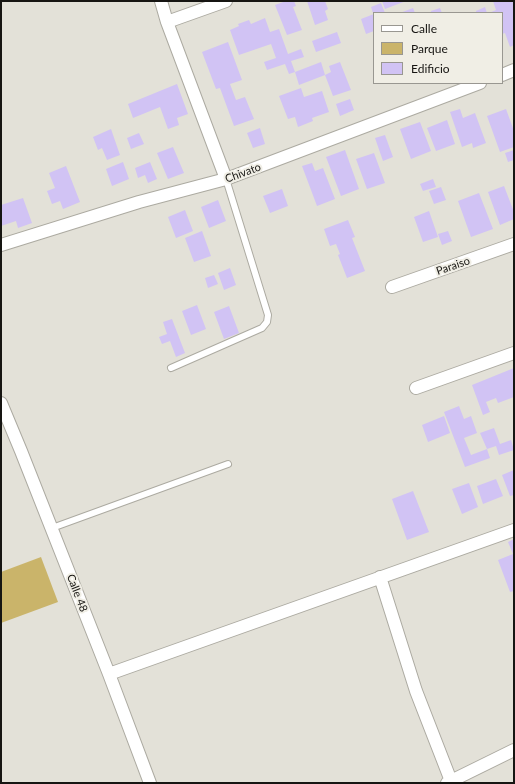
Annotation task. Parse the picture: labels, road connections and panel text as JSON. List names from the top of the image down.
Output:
{
  "streets": {
    "street": ["Chivato", "Paraiso", "Calle 48"]
  },
  "legend": ["Calle", "Parque", "Edificio"]
}
